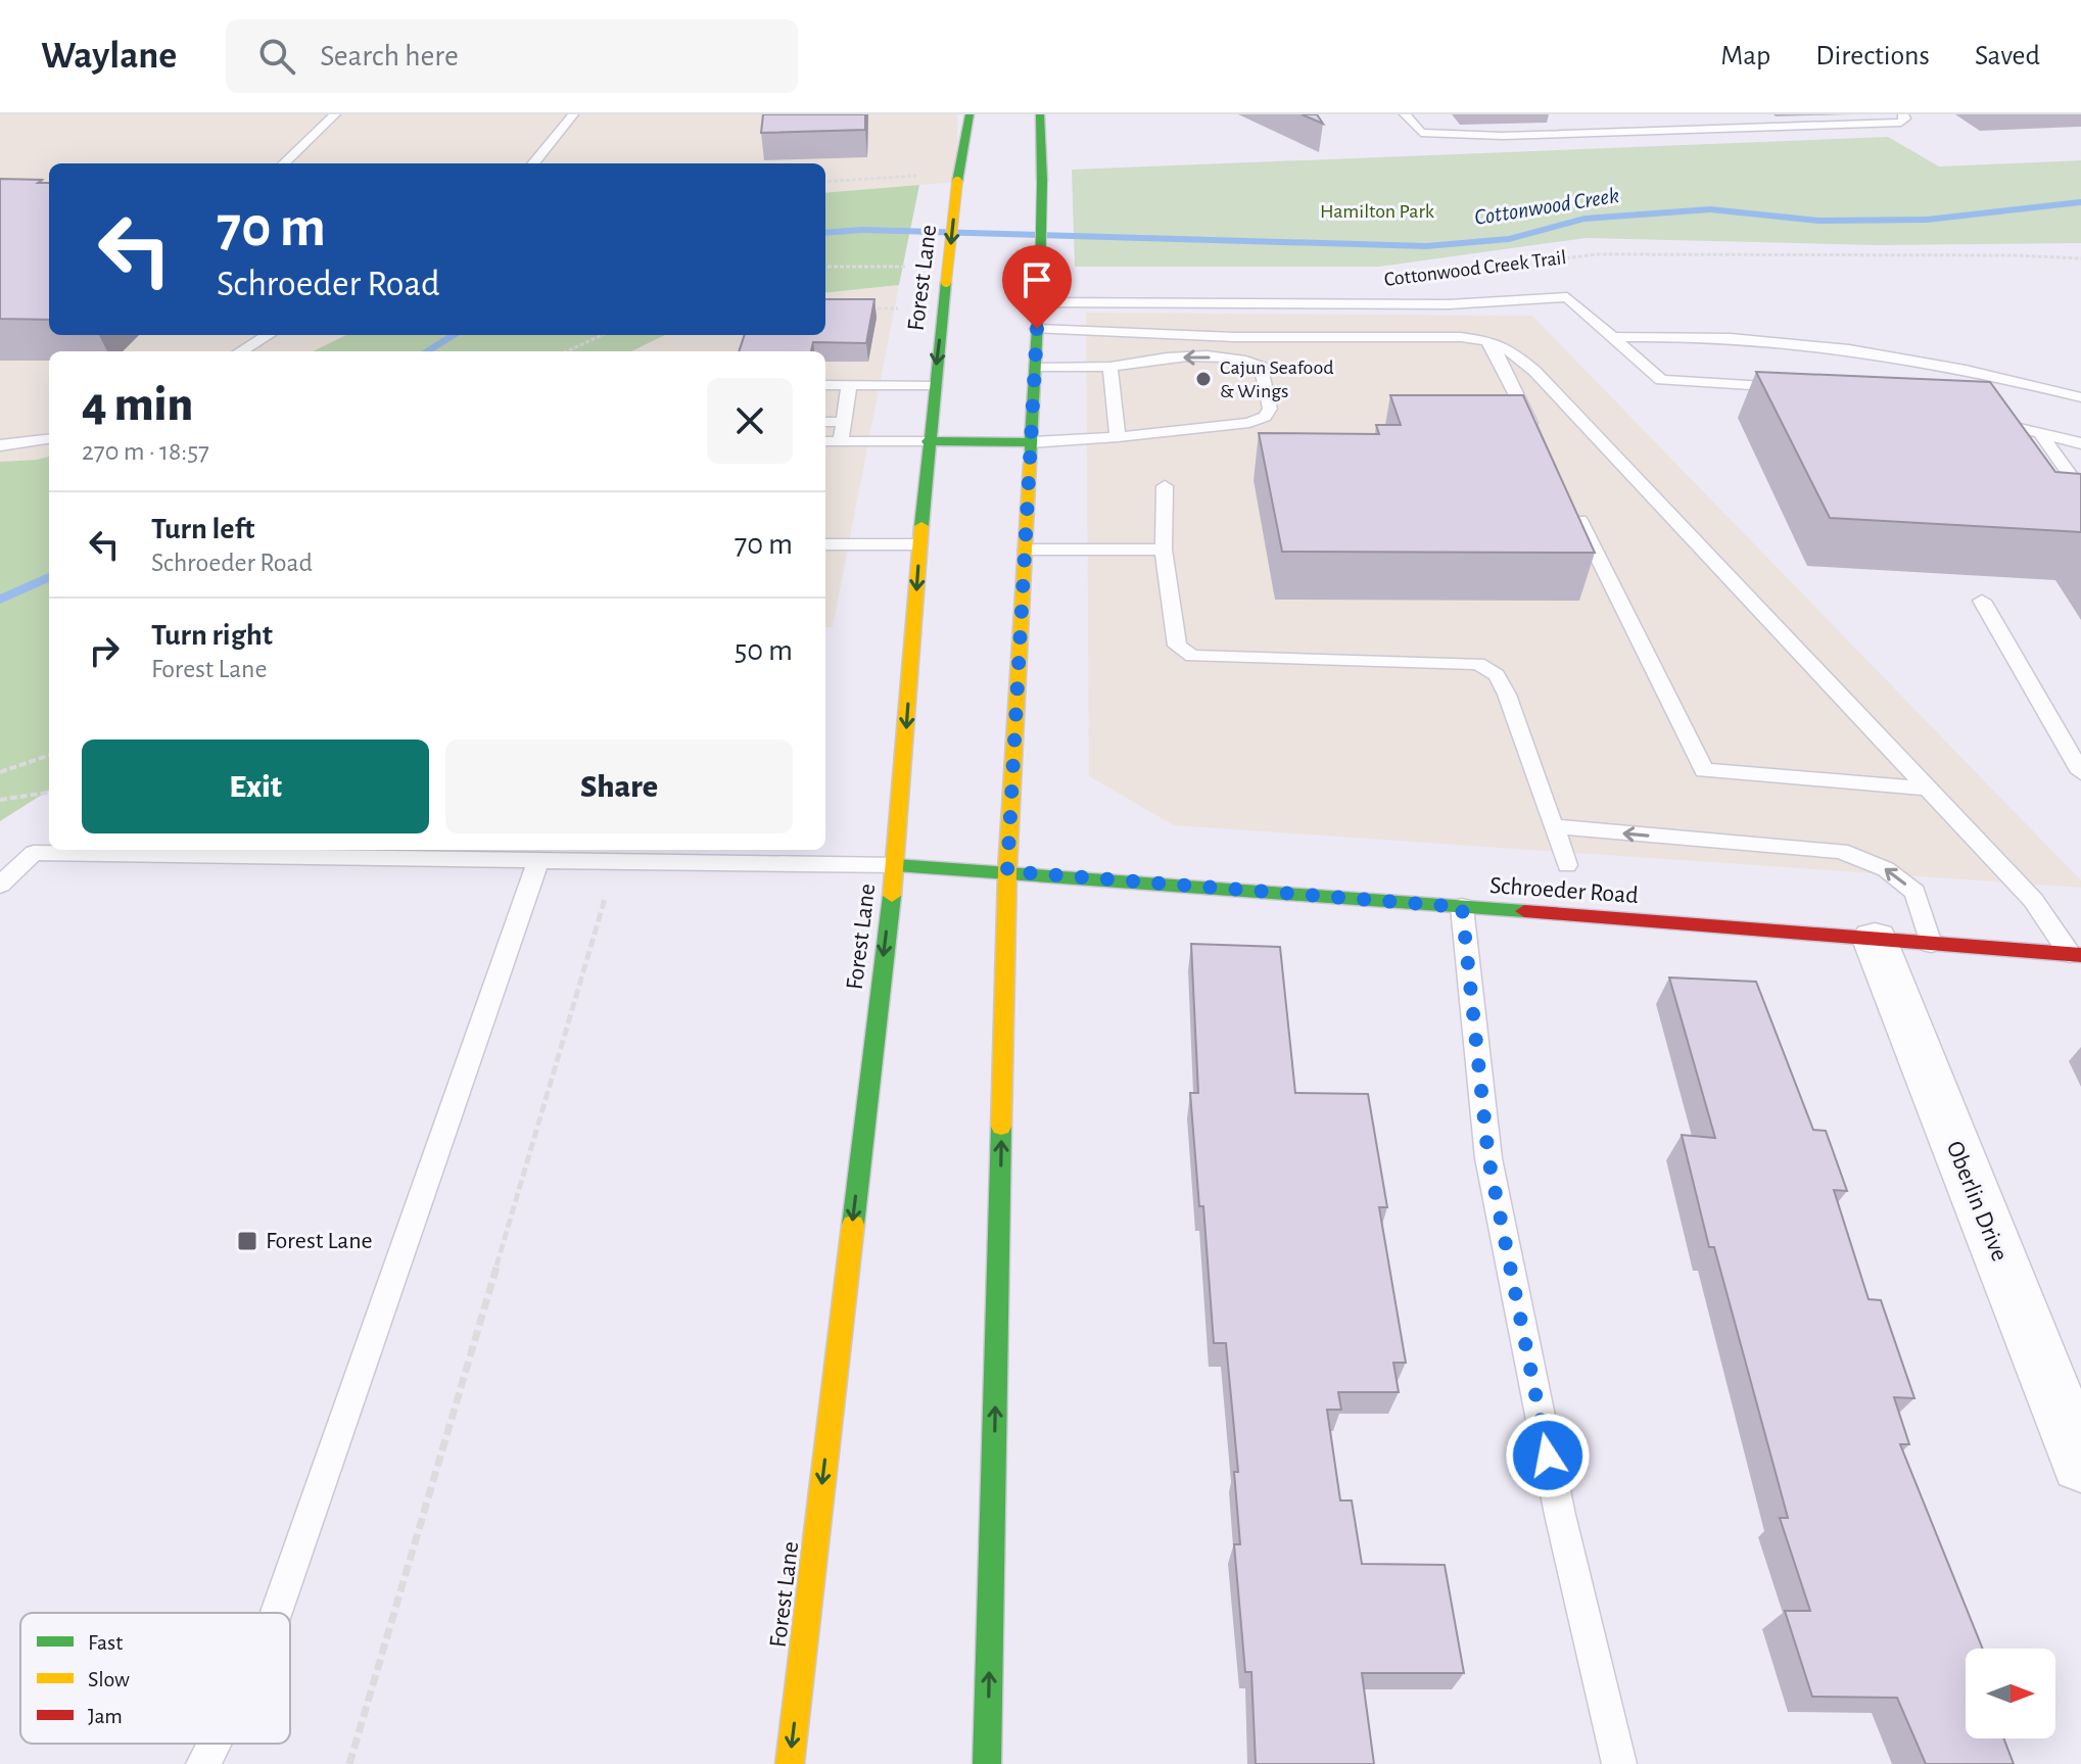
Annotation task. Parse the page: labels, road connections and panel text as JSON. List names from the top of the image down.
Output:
{
  "streets": {
    "main road": ["Forest Lane", "Schroeder Road"],
    "street": ["Oberlin Drive"],
    "path": ["Cottonwood Creek Trail"]
  },
  "crossings": [
    ["Forest Lane", "Schroeder Road"],
    ["Schroeder Road", "Oberlin Drive"]
  ],
  "water": ["Cottonwood Creek"],
  "parks": ["Hamilton Park"],
  "places": {
    "other": ["Cajun Seafood & Wings"],
    "transit": ["Forest Lane"]
  },
  "legend": ["Fast", "Slow", "Jam"],
  "north": "right",
  "page": {
    "header": "Waylane",
    "search": "Search here",
    "nav": ["Map", "Directions", "Saved"],
    "turn": ["70 m", "Schroeder Road"],
    "heading": ["4 min", "270 m · 18:57"],
    "list": [
      {
        "name": "Turn left",
        "note": "Schroeder Road",
        "value": "70 m"
      },
      {
        "name": "Turn right",
        "note": "Forest Lane",
        "value": "50 m"
      }
    ],
    "buttons": ["Exit", "Share"]
  }
}
